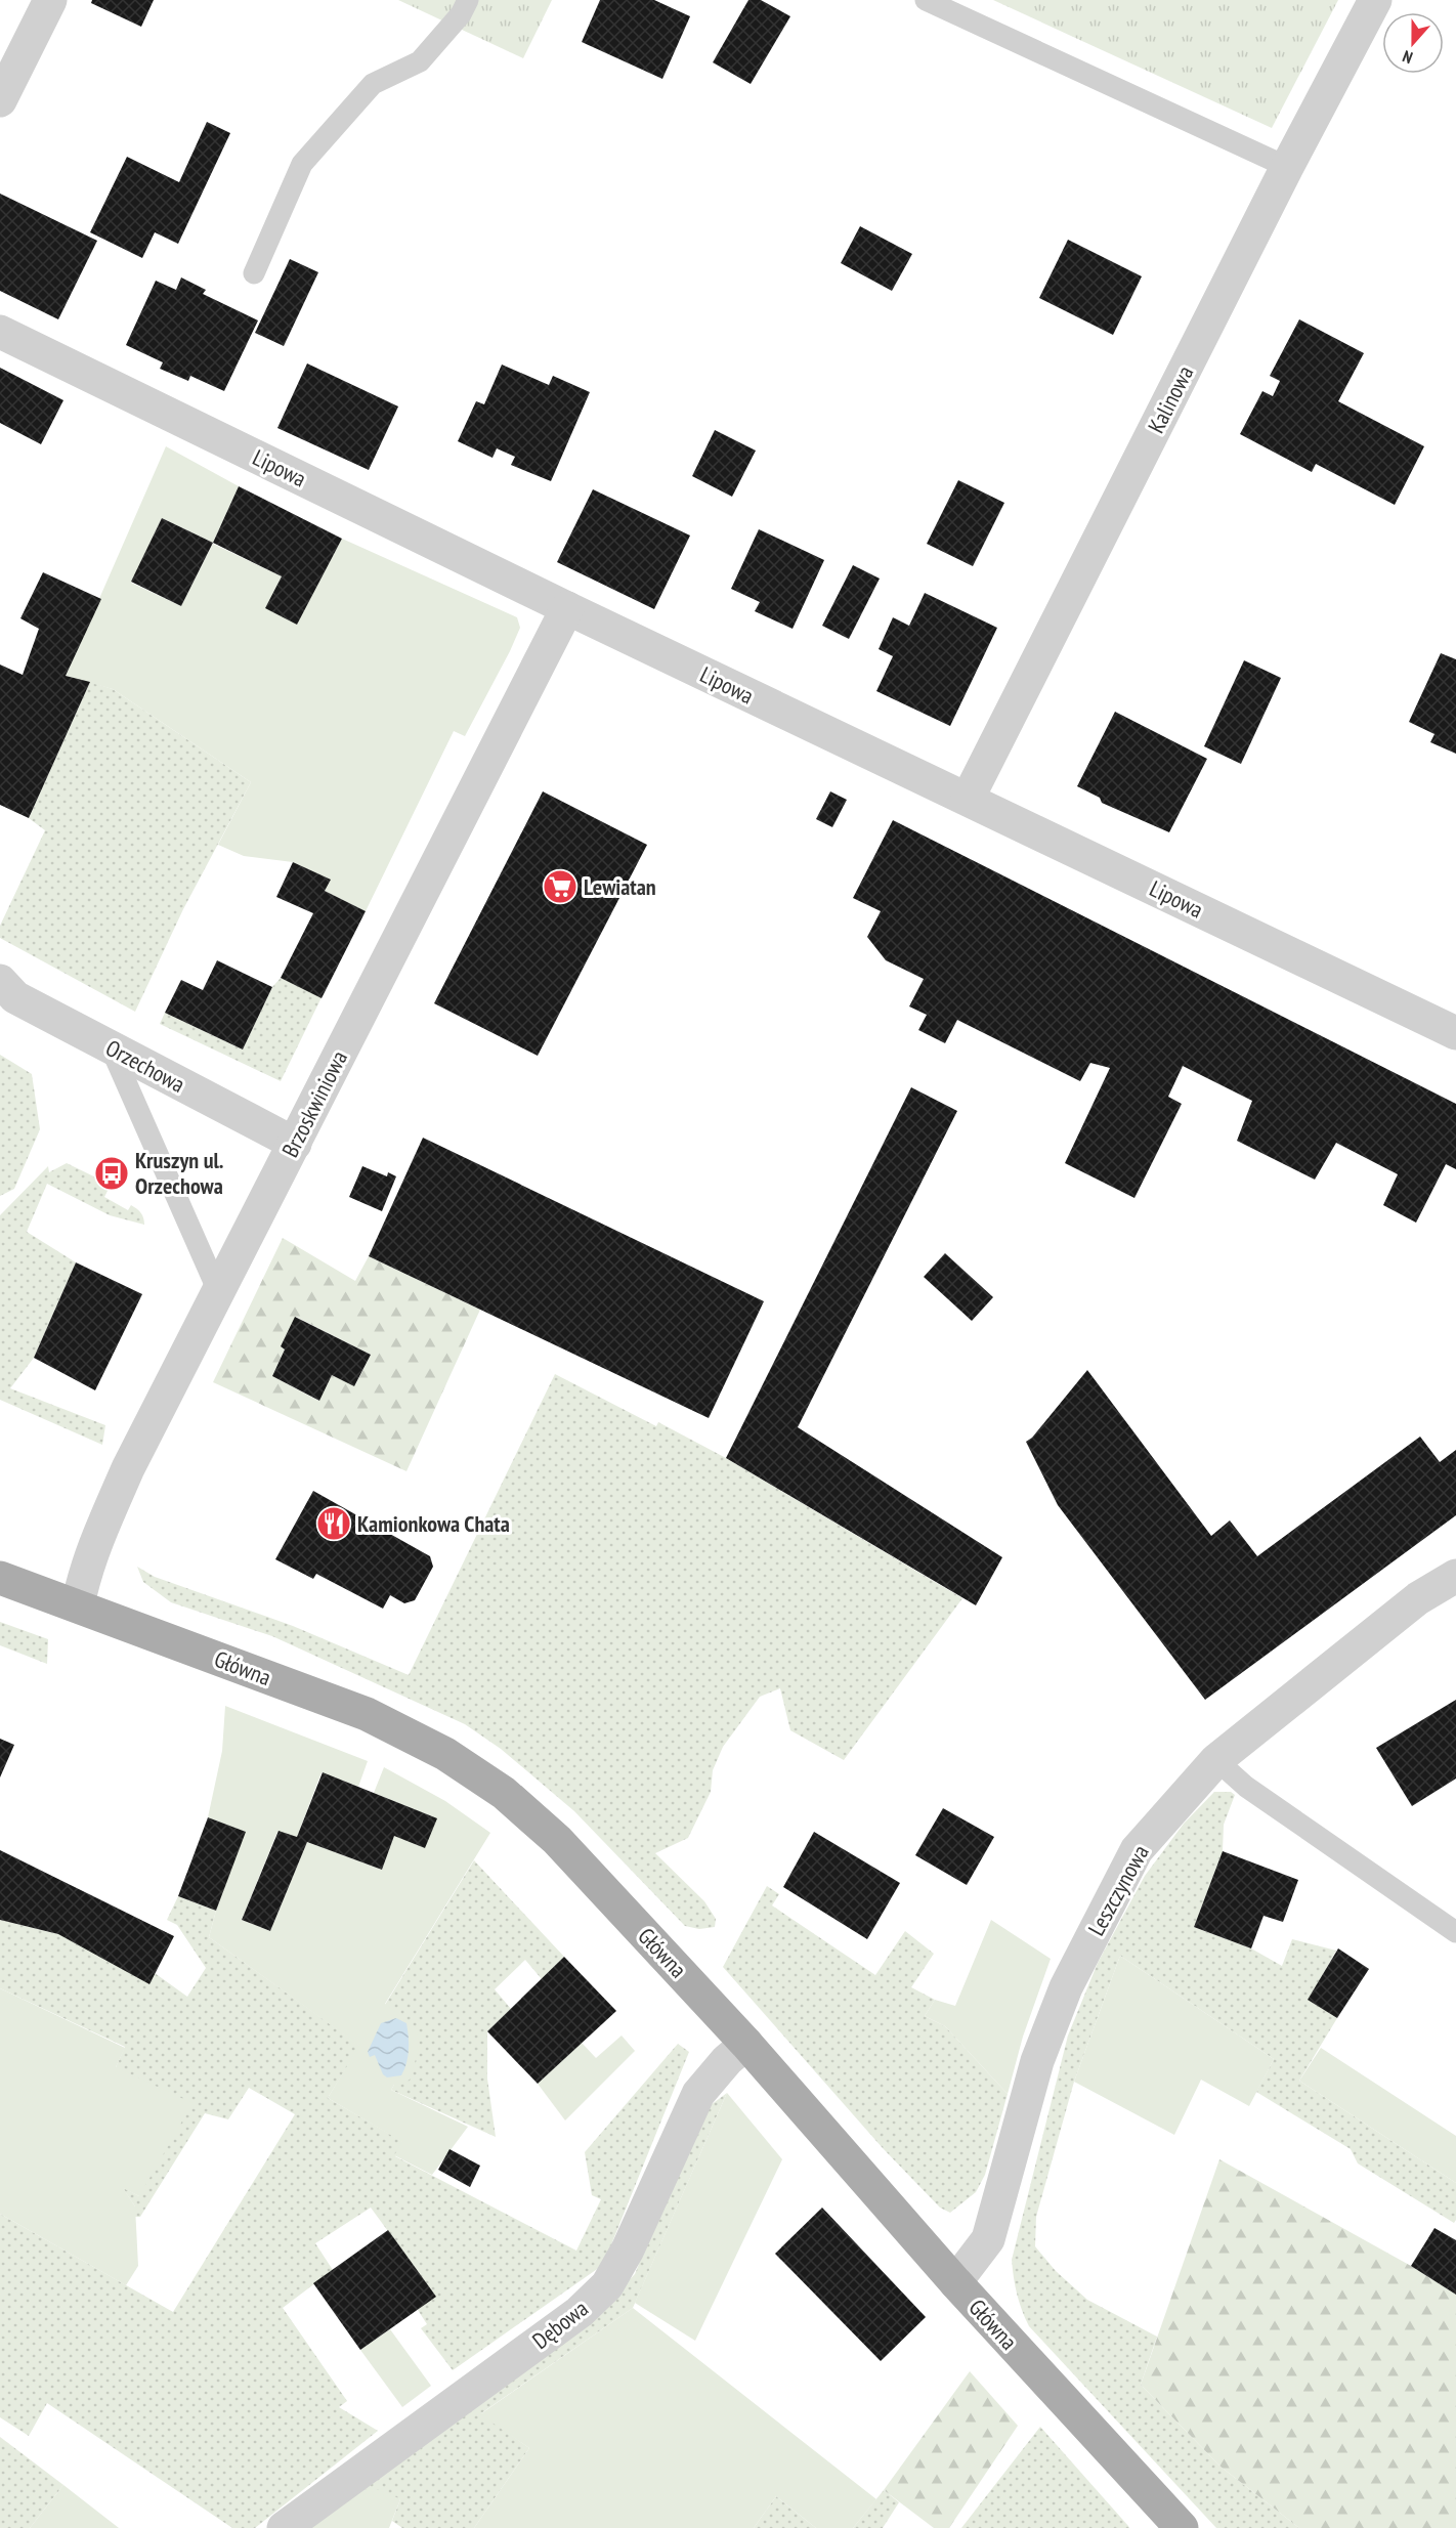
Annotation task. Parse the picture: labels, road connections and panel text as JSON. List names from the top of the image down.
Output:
{
  "streets": {
    "main road": ["Główna"],
    "street": [
      "Kalinowa",
      "Lipowa",
      "Orzechowa",
      "Brzoskwiniowa",
      "Leszczynowa",
      "Dębowa"
    ]
  },
  "crossings": [
    ["Kalinowa", "Lipowa"],
    ["Lipowa", "Brzoskwiniowa"],
    ["Orzechowa", "Brzoskwiniowa"],
    ["Brzoskwiniowa", "Główna"],
    ["Główna", "Leszczynowa"],
    ["Główna", "Dębowa"]
  ],
  "places": {
    "supermarket": ["Lewiatan"],
    "bus stop": ["Kruszyn ul. Orzechowa"],
    "restaurant": ["Kamionkowa Chata"]
  },
  "north": "bottom"
}
